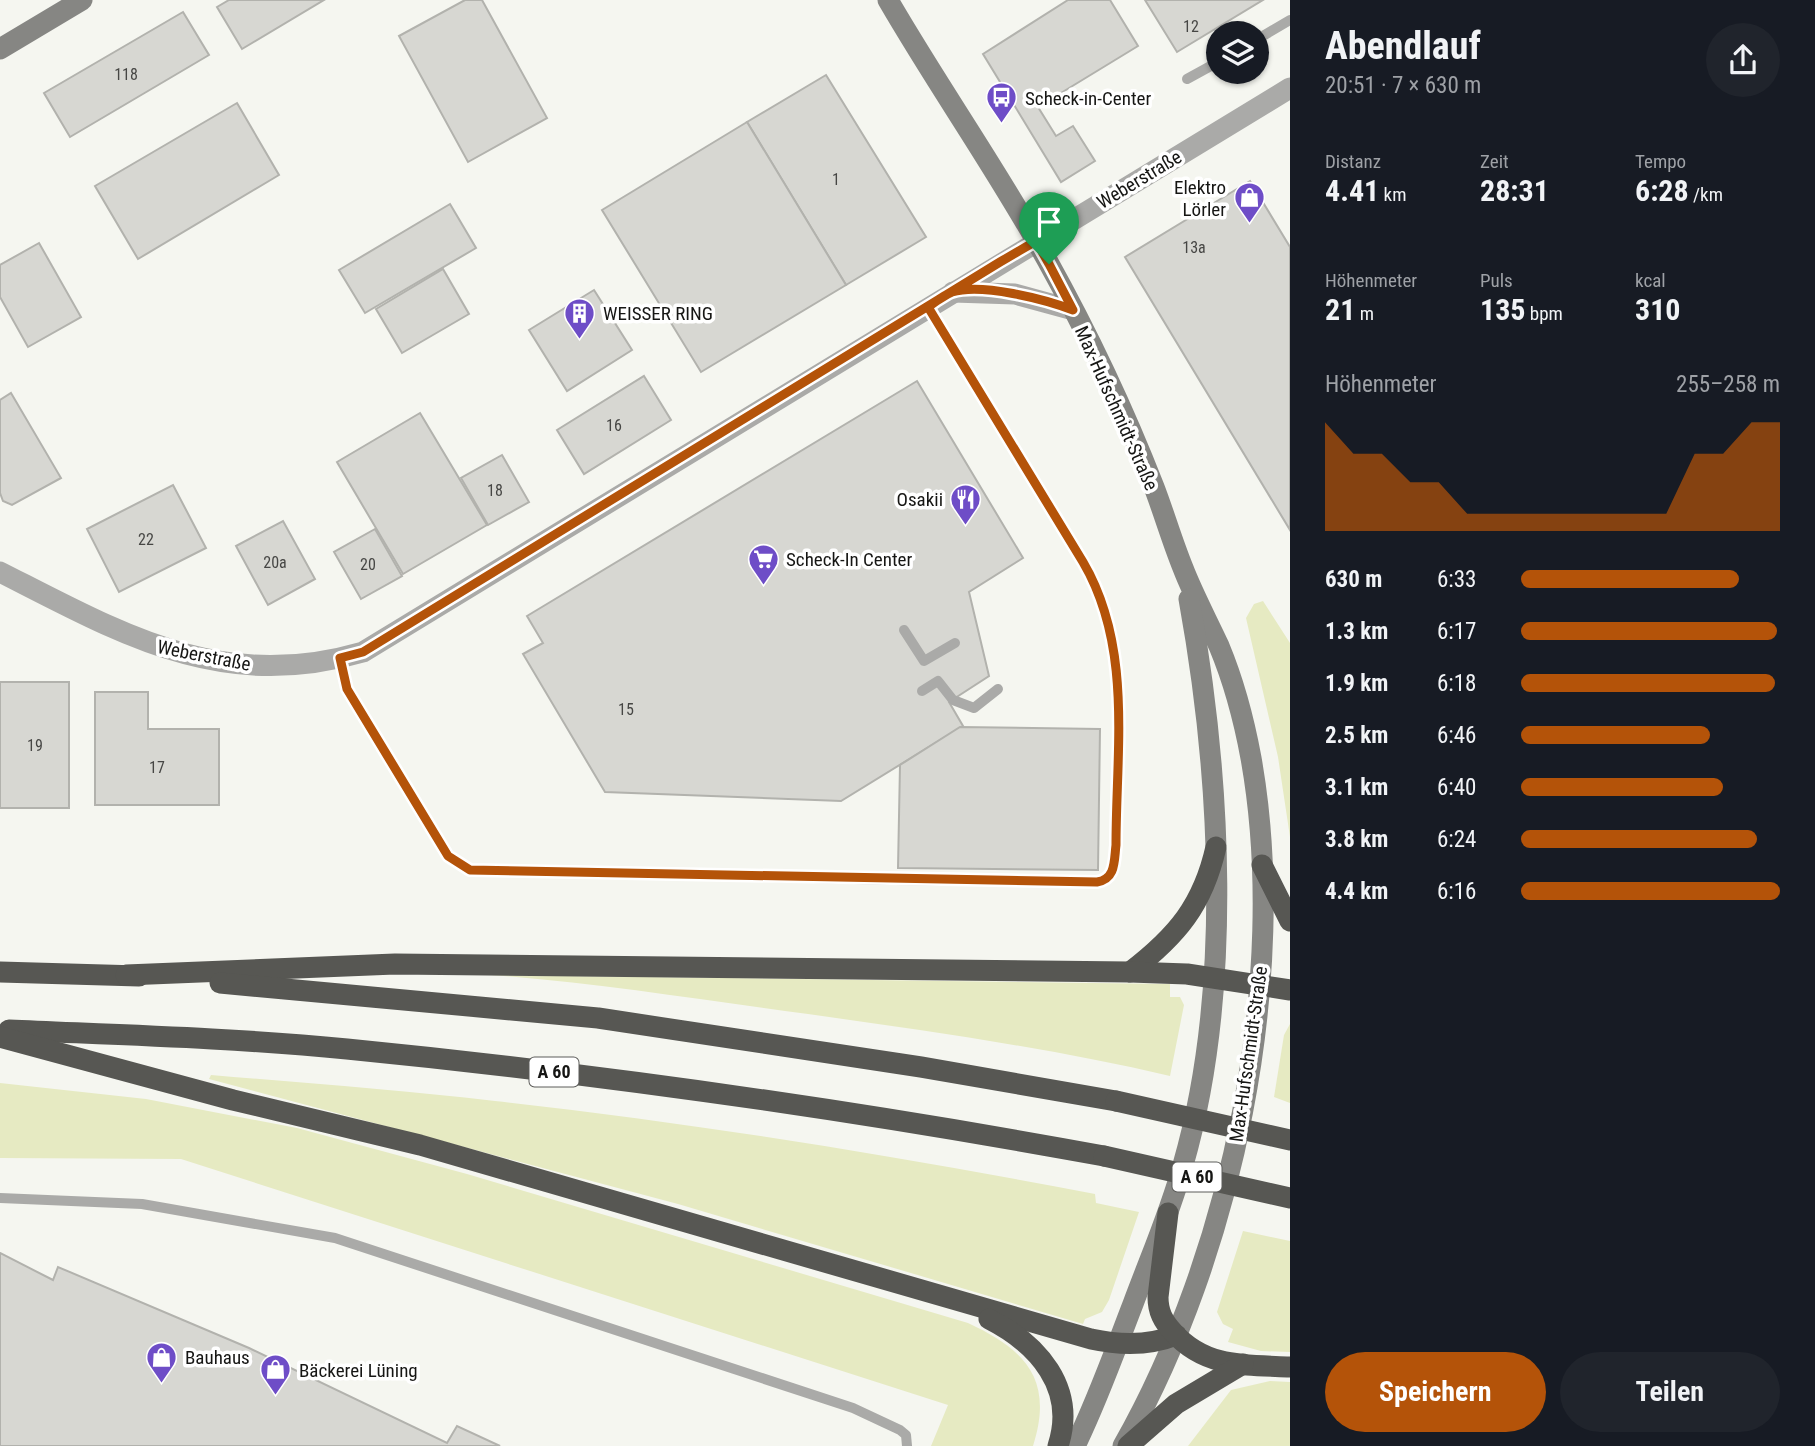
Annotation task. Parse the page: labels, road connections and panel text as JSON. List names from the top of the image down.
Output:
{
  "streets": {
    "highway": ["A 60"],
    "street": ["Weberstraße", "Max-Hufschmidt-Straße"]
  },
  "crossings": [
    ["Weberstraße", "Max-Hufschmidt-Straße"]
  ],
  "places": {
    "bus stop": ["Scheck-in-Center"],
    "shop": ["Elektro Lörler", "Bauhaus", "Bäckerei Lüning"],
    "building": ["WEISSER RING"],
    "restaurant": ["Osakii"],
    "supermarket": ["Scheck-In Center"]
  },
  "house_numbers": [
    "12",
    "118",
    "1",
    "13a",
    "16",
    "18",
    "22",
    "20a",
    "20",
    "15",
    "19",
    "17"
  ],
  "page": {
    "heading": ["Abendlauf", "20:51 · 7 × 630 m"],
    "stats": [
      ["Distanz", "4.41 km"],
      ["Zeit", "28:31"],
      ["Tempo", "6:28 /km"],
      ["Höhenmeter", "21 m"],
      ["Puls", "135 bpm"],
      ["kcal", "310"]
    ],
    "chart": ["Höhenmeter", "255–258 m"],
    "list": [
      {
        "name": "630 m",
        "note": "6:33"
      },
      {
        "name": "1.3 km",
        "note": "6:17"
      },
      {
        "name": "1.9 km",
        "note": "6:18"
      },
      {
        "name": "2.5 km",
        "note": "6:46"
      },
      {
        "name": "3.1 km",
        "note": "6:40"
      },
      {
        "name": "3.8 km",
        "note": "6:24"
      },
      {
        "name": "4.4 km",
        "note": "6:16"
      }
    ],
    "buttons": ["Speichern", "Teilen"]
  }
}
